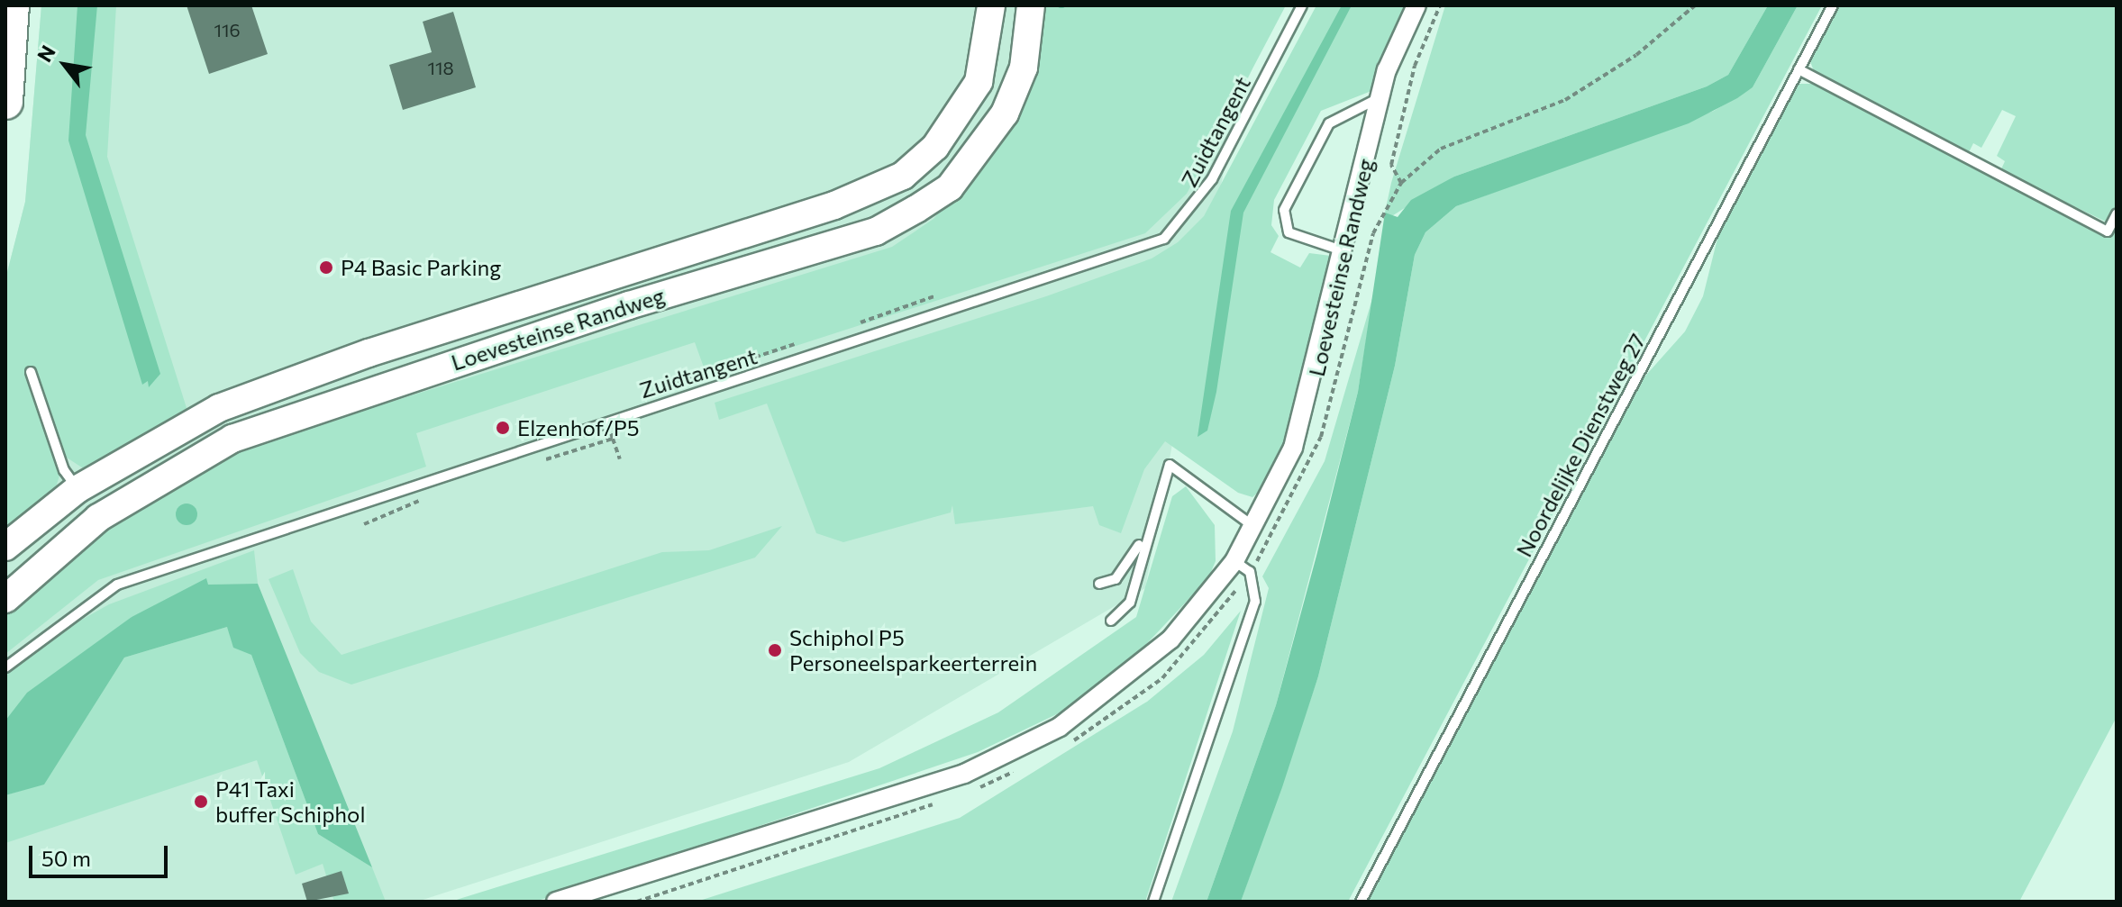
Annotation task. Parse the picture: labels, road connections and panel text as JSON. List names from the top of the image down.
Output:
{
  "streets": {
    "street": ["Loevesteinse Randweg"],
    "lane": ["Zuidtangent", "Noordelijke Dienstweg 27"]
  },
  "places": [
    "P4 Basic Parking",
    "Elzenhof/P5",
    "Schiphol P5 Personeelsparkeerterrein",
    "P41 Taxi buffer Schiphol"
  ],
  "house_numbers": ["116", "118"],
  "scale_bar": "50 m",
  "north": "top left"
}
